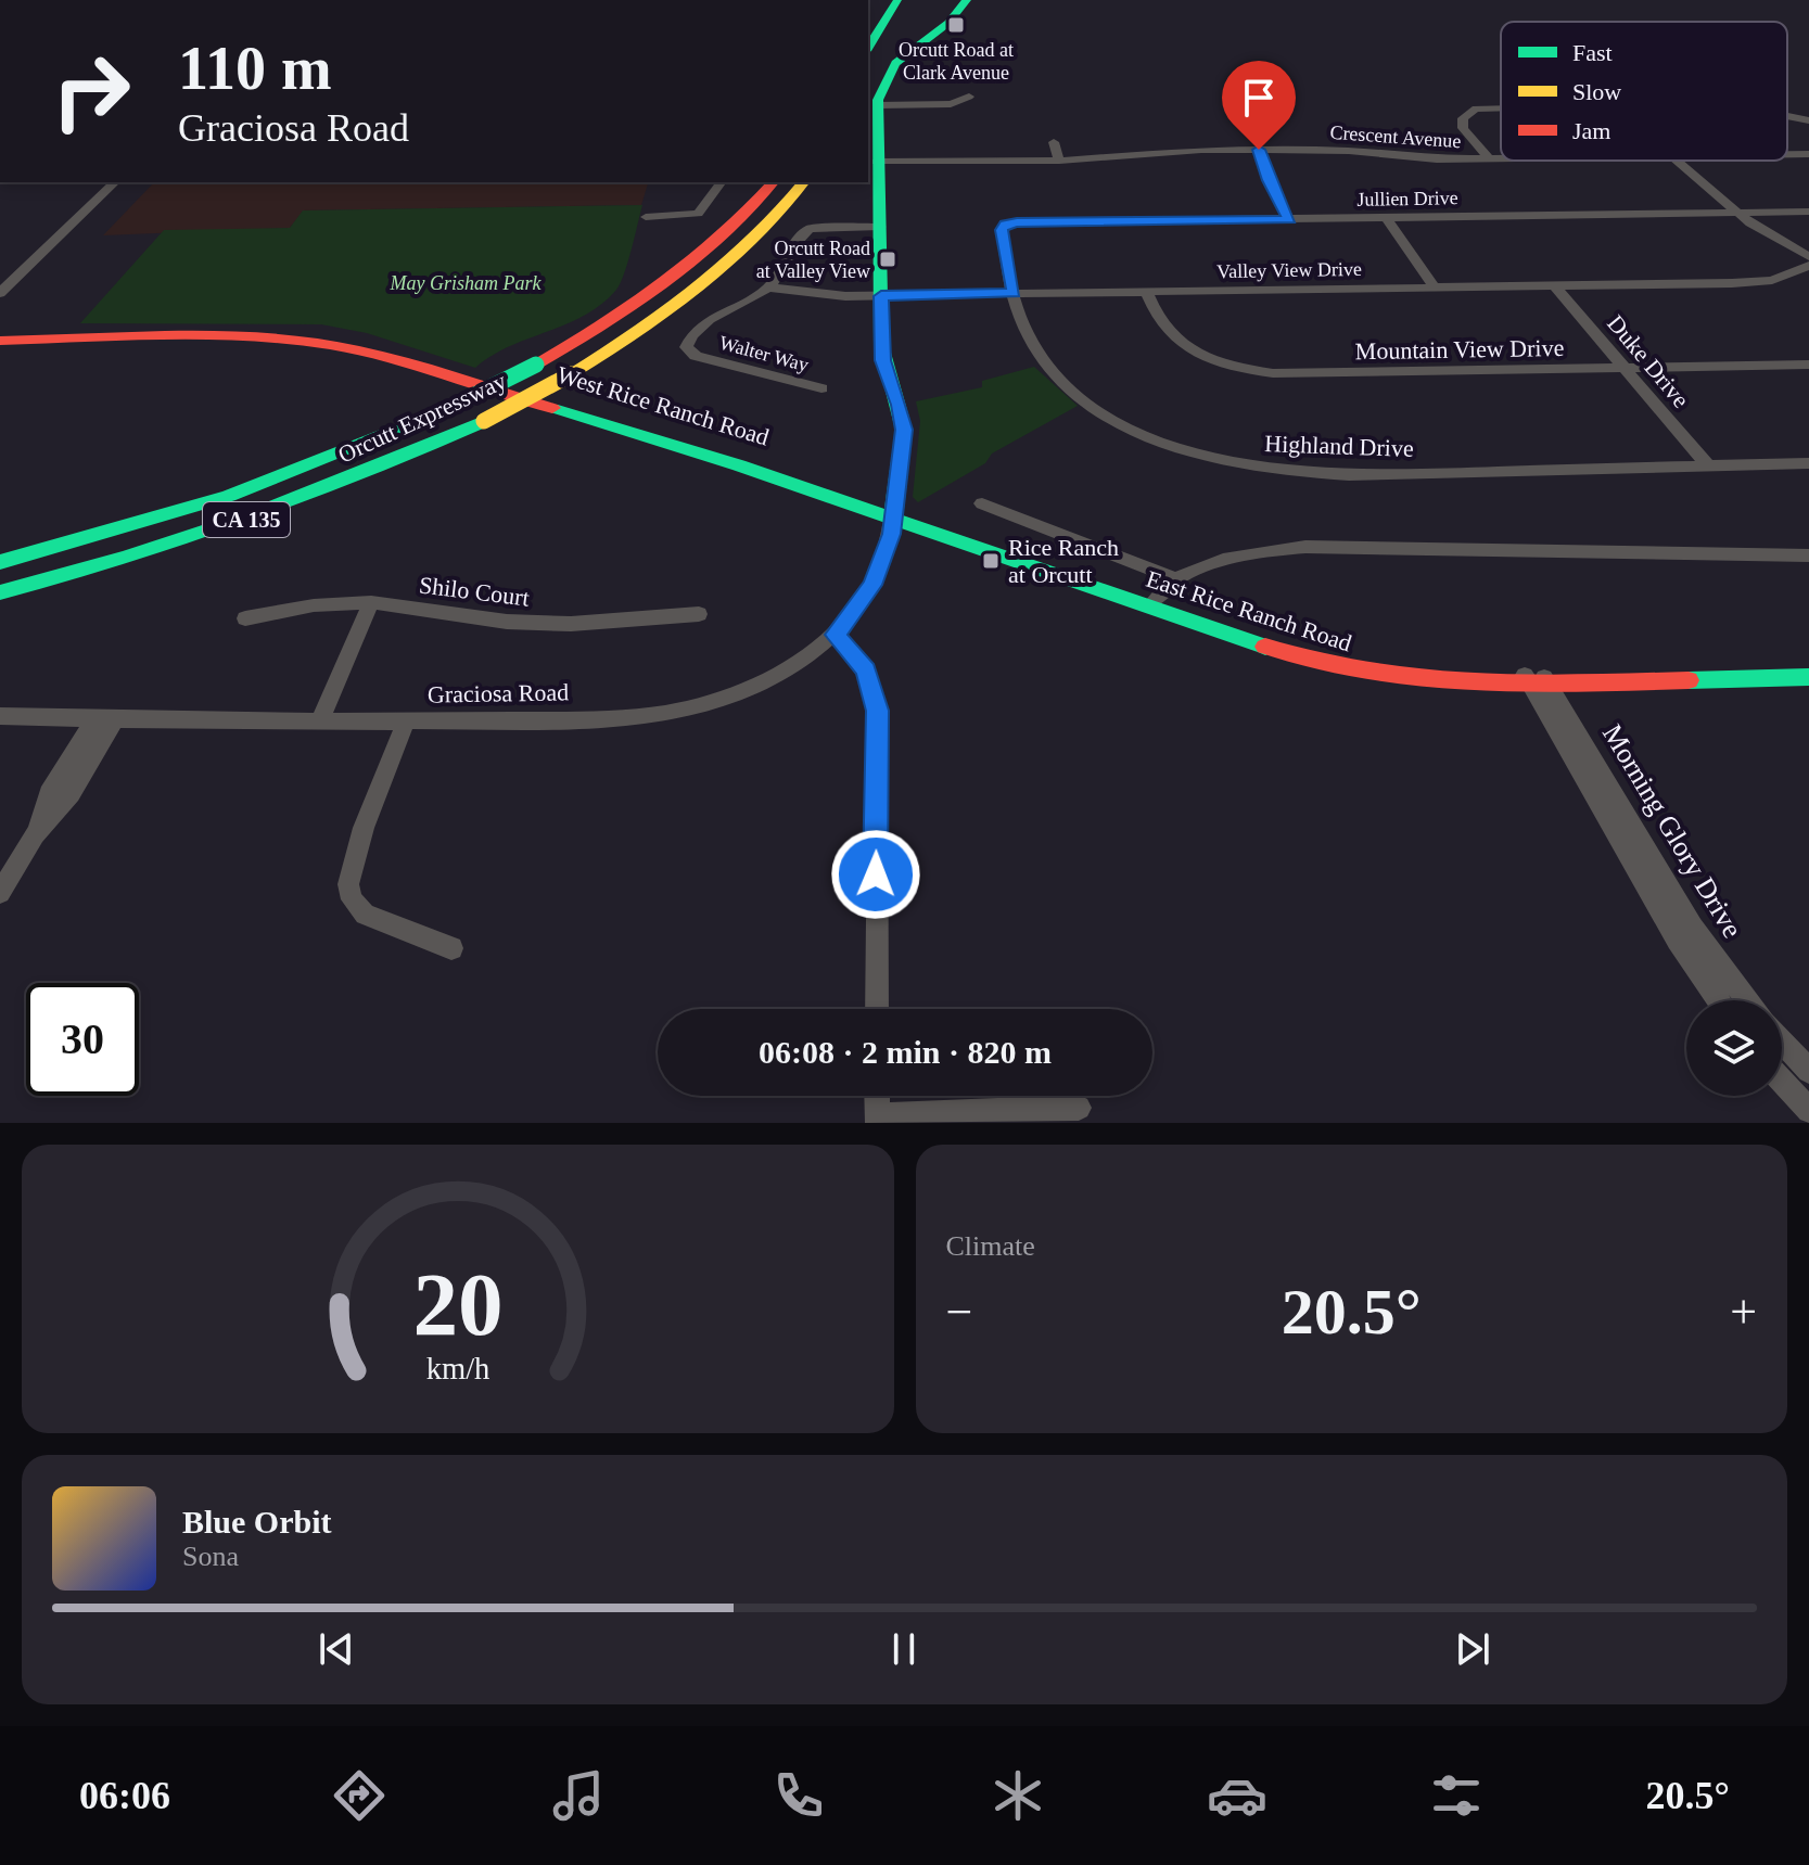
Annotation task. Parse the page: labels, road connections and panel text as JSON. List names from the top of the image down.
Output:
{
  "streets": {
    "main road": [
      "West Rice Ranch Road",
      "Orcutt Expressway",
      "CA 135",
      "East Rice Ranch Road"
    ],
    "street": [
      "Crescent Avenue",
      "Jullien Drive",
      "Valley View Drive",
      "Mountain View Drive",
      "Walter Way",
      "Duke Drive",
      "Highland Drive",
      "Shilo Court",
      "Graciosa Road",
      "Morning Glory Drive"
    ]
  },
  "crossings": [
    ["Jullien Drive", "Highland Drive"],
    ["Valley View Drive", "Mountain View Drive"],
    ["Valley View Drive", "Walter Way"],
    ["Valley View Drive", "Duke Drive"],
    ["Valley View Drive", "Highland Drive"],
    ["Mountain View Drive", "Duke Drive"],
    ["Duke Drive", "Highland Drive"],
    ["West Rice Ranch Road", "East Rice Ranch Road"],
    ["West Rice Ranch Road", "Graciosa Road"],
    ["East Rice Ranch Road", "Graciosa Road"],
    ["East Rice Ranch Road", "Morning Glory Drive"]
  ],
  "parks": ["May Grisham Park"],
  "places": {
    "transit": ["Orcutt Road at Clark Avenue", "Orcutt Road at Valley View", "Rice Ranch at Orcutt"]
  },
  "legend": ["Fast", "Slow", "Jam"],
  "page": {
    "turn": ["110 m", "Graciosa Road"],
    "limit": "30",
    "trip": "06:08 · 2 min · 820 m",
    "tile": "Climate",
    "heat": ["−", "20.5°", "+"],
    "song": ["Blue Orbit", "Sona"],
    "tabs": ["06:06", "20.5°"],
    "gauge": ["20", "km/h"]
  }
}
